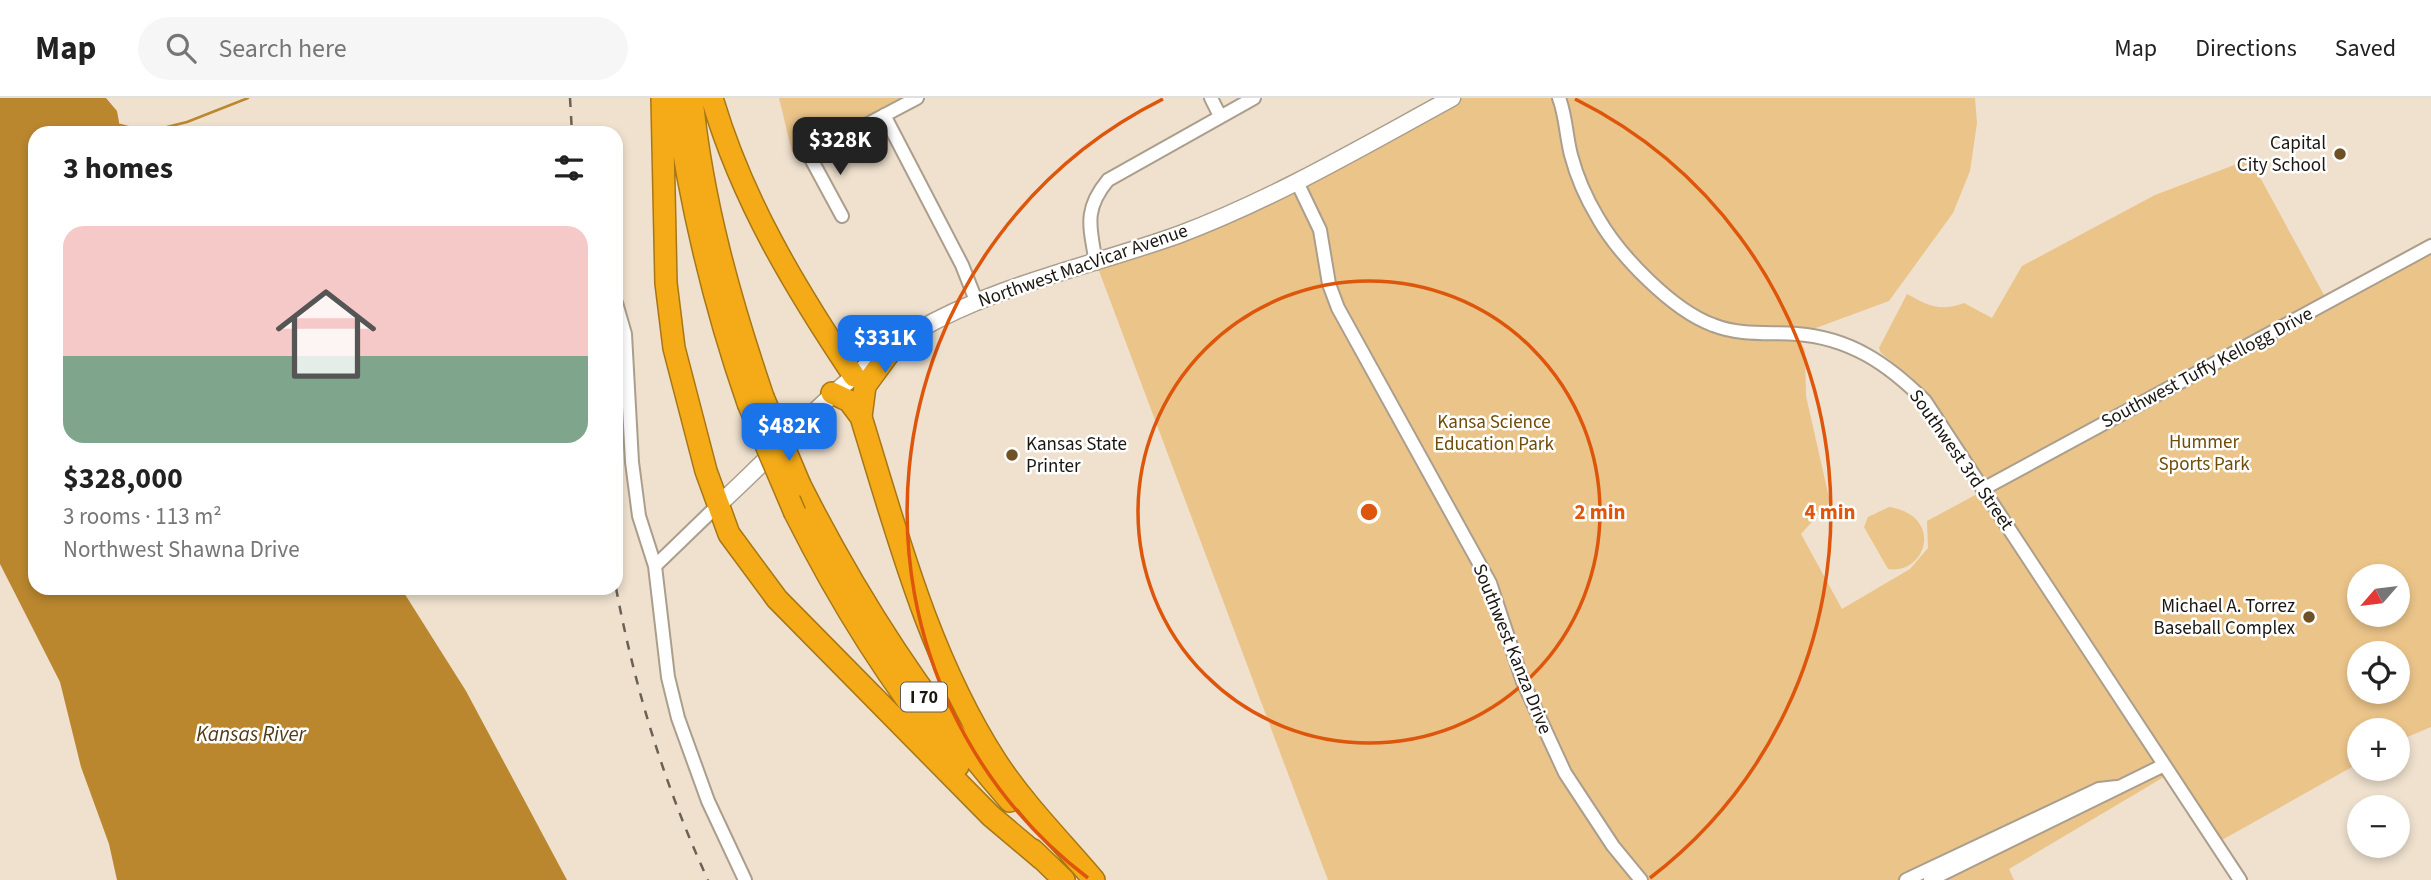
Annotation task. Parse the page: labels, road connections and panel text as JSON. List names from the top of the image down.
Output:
{
  "streets": {
    "highway": ["I 70"],
    "main road": ["Northwest MacVicar Avenue"],
    "street": ["Southwest Tuffy Kellogg Drive", "Southwest 3rd Street", "Southwest Kanza Drive"]
  },
  "crossings": [
    ["Northwest MacVicar Avenue", "Southwest Kanza Drive"],
    ["Southwest Tuffy Kellogg Drive", "Southwest 3rd Street"]
  ],
  "water": ["Kansas River"],
  "parks": ["Kansa Science Education Park", "Hummer Sports Park"],
  "places": ["Capital City School", "Kansas State Printer", "Michael A. Torrez Baseball Complex"],
  "north": "bottom left",
  "page": {
    "header": "Map",
    "search": "Search here",
    "nav": ["Map", "Directions", "Saved"],
    "price": ["$328K", "$331K", "$482K"],
    "heading": "3 homes",
    "list": [
      {
        "name": "$328,000",
        "note": "3 rooms · 113 m² · Northwest Shawna Drive"
      }
    ],
    "map_buttons": ["+", "−"]
  },
  "rings": ["2 min", "4 min"]
}
